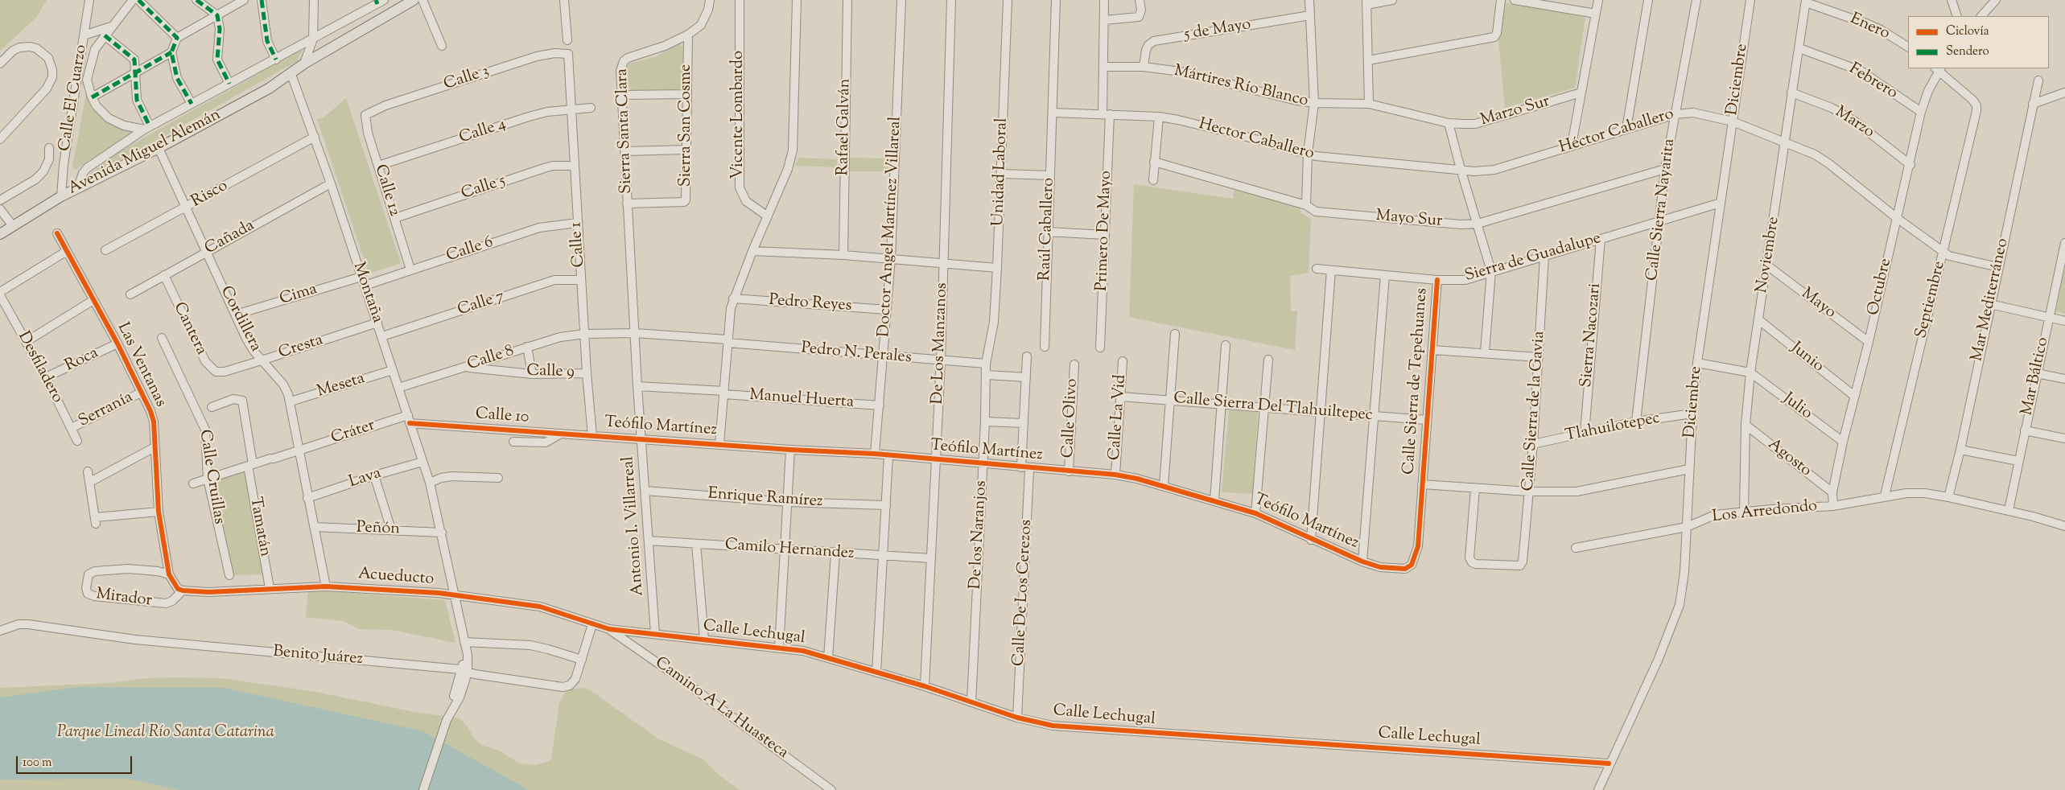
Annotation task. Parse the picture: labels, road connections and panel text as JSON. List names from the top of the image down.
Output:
{
  "streets": {
    "main road": ["Avenida Miguel Alemán"],
    "street": [
      "Enero",
      "5 de Mayo",
      "Calle 3",
      "Diciembre",
      "Febrero",
      "Mártires Río Blanco",
      "Calle El Cuarzo",
      "Marzo Sur",
      "Vicente Lombardo",
      "Marzo",
      "Sierra San Cosme",
      "Rafael Galván",
      "Sierra Santa Clara",
      "Calle 4",
      "Héctor Caballero",
      "Hector Caballero",
      "Unidad Laboral",
      "Calle 5",
      "Calle 12",
      "Risco",
      "Calle Sierra Nayarita",
      "Mayo Sur",
      "Doctor Angel Martínez Villareal",
      "Raúl Caballero",
      "Primero De Mayo",
      "Cañada",
      "Calle 1",
      "Calle 6",
      "Noviembre",
      "Sierra de Guadalupe",
      "Octubre",
      "Montaña",
      "Cima",
      "Septiembre",
      "Mar Mediterráneo",
      "Calle 7",
      "Pedro Reyes",
      "Mayo",
      "Cordillera",
      "Cantera",
      "Sierra Nacozari",
      "De Los Manzanos",
      "Cresta",
      "Pedro N. Perales",
      "Junio",
      "Calle 8",
      "Roca",
      "Las Ventanas",
      "Desfiladero",
      "Calle 9",
      "Mar Báltico",
      "Calle Sierra de Tepehuanes",
      "Meseta",
      "Manuel Huerta",
      "Julio",
      "Calle Sierra Del Tlahuiltepec",
      "Serranía",
      "Calle Sierra de la Gavia",
      "Calle 10",
      "Calle La Vid",
      "Calle Olivo",
      "Teófilo Martínez",
      "Tlahuilotepec",
      "Cráter",
      "Agosto",
      "Calle Cruillas",
      "Lava",
      "Enrique Ramírez",
      "Los Arredondo",
      "Antonio I. Villarreal",
      "Tamatán",
      "Peñón",
      "De los Naranjos",
      "Camilo Hernandez",
      "Acueducto",
      "Calle De Los Cerezos",
      "Mirador",
      "Calle Lechugal",
      "Benito Juárez",
      "Camino A La Huasteca"
    ]
  },
  "crossings": [
    ["Enero", "Noviembre"],
    ["5 de Mayo", "Mártires Río Blanco"],
    ["Calle 3", "Calle 12"],
    ["Calle 3", "Calle 1"],
    ["Diciembre", "Héctor Caballero"],
    ["Diciembre", "Sierra de Guadalupe"],
    ["Diciembre", "Tlahuilotepec"],
    ["Diciembre", "Los Arredondo"],
    ["Diciembre", "Calle Lechugal"],
    ["Febrero", "Noviembre"],
    ["Febrero", "Octubre"],
    ["Mártires Río Blanco", "Marzo Sur"],
    ["Mártires Río Blanco", "Primero De Mayo"],
    ["Calle El Cuarzo", "Avenida Miguel Alemán"],
    ["Marzo", "Noviembre"],
    ["Marzo", "Octubre"],
    ["Sierra San Cosme", "Sierra Santa Clara"],
    ["Sierra Santa Clara", "Antonio I. Villarreal"],
    ["Calle 4", "Calle 12"],
    ["Calle 4", "Calle 1"],
    ["Héctor Caballero", "Hector Caballero"],
    ["Héctor Caballero", "Calle Sierra Nayarita"],
    ["Héctor Caballero", "Noviembre"],
    ["Héctor Caballero", "Octubre"],
    ["Héctor Caballero", "Septiembre"],
    ["Héctor Caballero", "Mar Mediterráneo"],
    ["Hector Caballero", "Raúl Caballero"],
    ["Hector Caballero", "Primero De Mayo"],
    ["Avenida Miguel Alemán", "Montaña"],
    ["Avenida Miguel Alemán", "Cordillera"],
    ["Unidad Laboral", "De los Naranjos"],
    ["Calle 5", "Calle 12"],
    ["Calle 5", "Calle 1"],
    ["Calle 12", "Calle 6"],
    ["Risco", "Montaña"],
    ["Risco", "Cordillera"],
    ["Calle Sierra Nayarita", "Mayo Sur"],
    ["Calle Sierra Nayarita", "Sierra de Guadalupe"],
    ["Calle Sierra Nayarita", "Tlahuilotepec"],
    ["Doctor Angel Martínez Villareal", "Pedro Reyes"],
    ["Doctor Angel Martínez Villareal", "Pedro N. Perales"],
    ["Doctor Angel Martínez Villareal", "Manuel Huerta"],
    ["Doctor Angel Martínez Villareal", "Teófilo Martínez"],
    ["Cañada", "Montaña"],
    ["Cañada", "Cordillera"],
    ["Cañada", "Cantera"],
    ["Calle 1", "Calle 6"],
    ["Calle 1", "Calle 7"],
    ["Calle 1", "Pedro N. Perales"],
    ["Calle 1", "Calle 8"],
    ["Calle 1", "Calle 9"],
    ["Calle 1", "Calle 10"],
    ["Calle 1", "Teófilo Martínez"],
    ["Calle 6", "Montaña"],
    ["Noviembre", "Mayo"],
    ["Noviembre", "Junio"],
    ["Noviembre", "Julio"],
    ["Noviembre", "Agosto"],
    ["Noviembre", "Los Arredondo"],
    ["Sierra de Guadalupe", "Sierra Nacozari"],
    ["Sierra de Guadalupe", "Calle Sierra de Tepehuanes"],
    ["Sierra de Guadalupe", "Calle Sierra de la Gavia"],
    ["Octubre", "Septiembre"],
    ["Octubre", "Mayo"],
    ["Octubre", "Junio"],
    ["Octubre", "Julio"],
    ["Octubre", "Agosto"],
    ["Octubre", "Los Arredondo"],
    ["Montaña", "Cima"],
    ["Montaña", "Calle 7"],
    ["Montaña", "Cresta"],
    ["Montaña", "Calle 8"],
    ["Montaña", "Meseta"],
    ["Montaña", "Calle 10"],
    ["Montaña", "Cráter"],
    ["Montaña", "Lava"],
    ["Montaña", "Peñón"],
    ["Montaña", "Acueducto"],
    ["Montaña", "Benito Juárez"],
    ["Cima", "Cordillera"],
    ["Septiembre", "Los Arredondo"],
    ["Mar Mediterráneo", "Los Arredondo"],
    ["Cordillera", "Cresta"],
    ["Cordillera", "Meseta"],
    ["Cordillera", "Cráter"],
    ["Cordillera", "Lava"],
    ["Cordillera", "Peñón"],
    ["Cordillera", "Acueducto"],
    ["Cantera", "Cresta"],
    ["Sierra Nacozari", "Tlahuilotepec"],
    ["De Los Manzanos", "Pedro N. Perales"],
    ["De Los Manzanos", "Teófilo Martínez"],
    ["De Los Manzanos", "Camilo Hernandez"],
    ["De Los Manzanos", "Calle Lechugal"],
    ["Pedro N. Perales", "Calle 8"],
    ["Pedro N. Perales", "Antonio I. Villarreal"],
    ["Pedro N. Perales", "De los Naranjos"],
    ["Calle 8", "Calle 9"],
    ["Roca", "Las Ventanas"],
    ["Roca", "Desfiladero"],
    ["Las Ventanas", "Serranía"],
    ["Las Ventanas", "Acueducto"],
    ["Las Ventanas", "Mirador"],
    ["Desfiladero", "Serranía"],
    ["Mar Báltico", "Los Arredondo"],
    ["Calle Sierra de Tepehuanes", "Calle Sierra Del Tlahuiltepec"],
    ["Calle Sierra de Tepehuanes", "Teófilo Martínez"],
    ["Manuel Huerta", "Antonio I. Villarreal"],
    ["Calle Sierra Del Tlahuiltepec", "Calle La Vid"],
    ["Calle Sierra de la Gavia", "Tlahuilotepec"],
    ["Calle 10", "Teófilo Martínez"],
    ["Calle 10", "Cráter"],
    ["Calle La Vid", "Teófilo Martínez"],
    ["Calle Olivo", "Teófilo Martínez"],
    ["Teófilo Martínez", "Antonio I. Villarreal"],
    ["Teófilo Martínez", "De los Naranjos"],
    ["Teófilo Martínez", "Calle De Los Cerezos"],
    ["Cráter", "Calle Cruillas"],
    ["Cráter", "Tamatán"],
    ["Enrique Ramírez", "Antonio I. Villarreal"],
    ["Antonio I. Villarreal", "Camilo Hernandez"],
    ["Antonio I. Villarreal", "Calle Lechugal"],
    ["Tamatán", "Acueducto"],
    ["De los Naranjos", "Calle Lechugal"],
    ["Acueducto", "Mirador"],
    ["Acueducto", "Calle Lechugal"],
    ["Acueducto", "Benito Juárez"],
    ["Acueducto", "Camino A La Huasteca"],
    ["Calle De Los Cerezos", "Calle Lechugal"],
    ["Calle Lechugal", "Camino A La Huasteca"]
  ],
  "parks": ["Parque Lineal Río Santa Catarina"],
  "legend": ["Ciclovía", "Sendero"],
  "scale_bar": "100 m"
}
